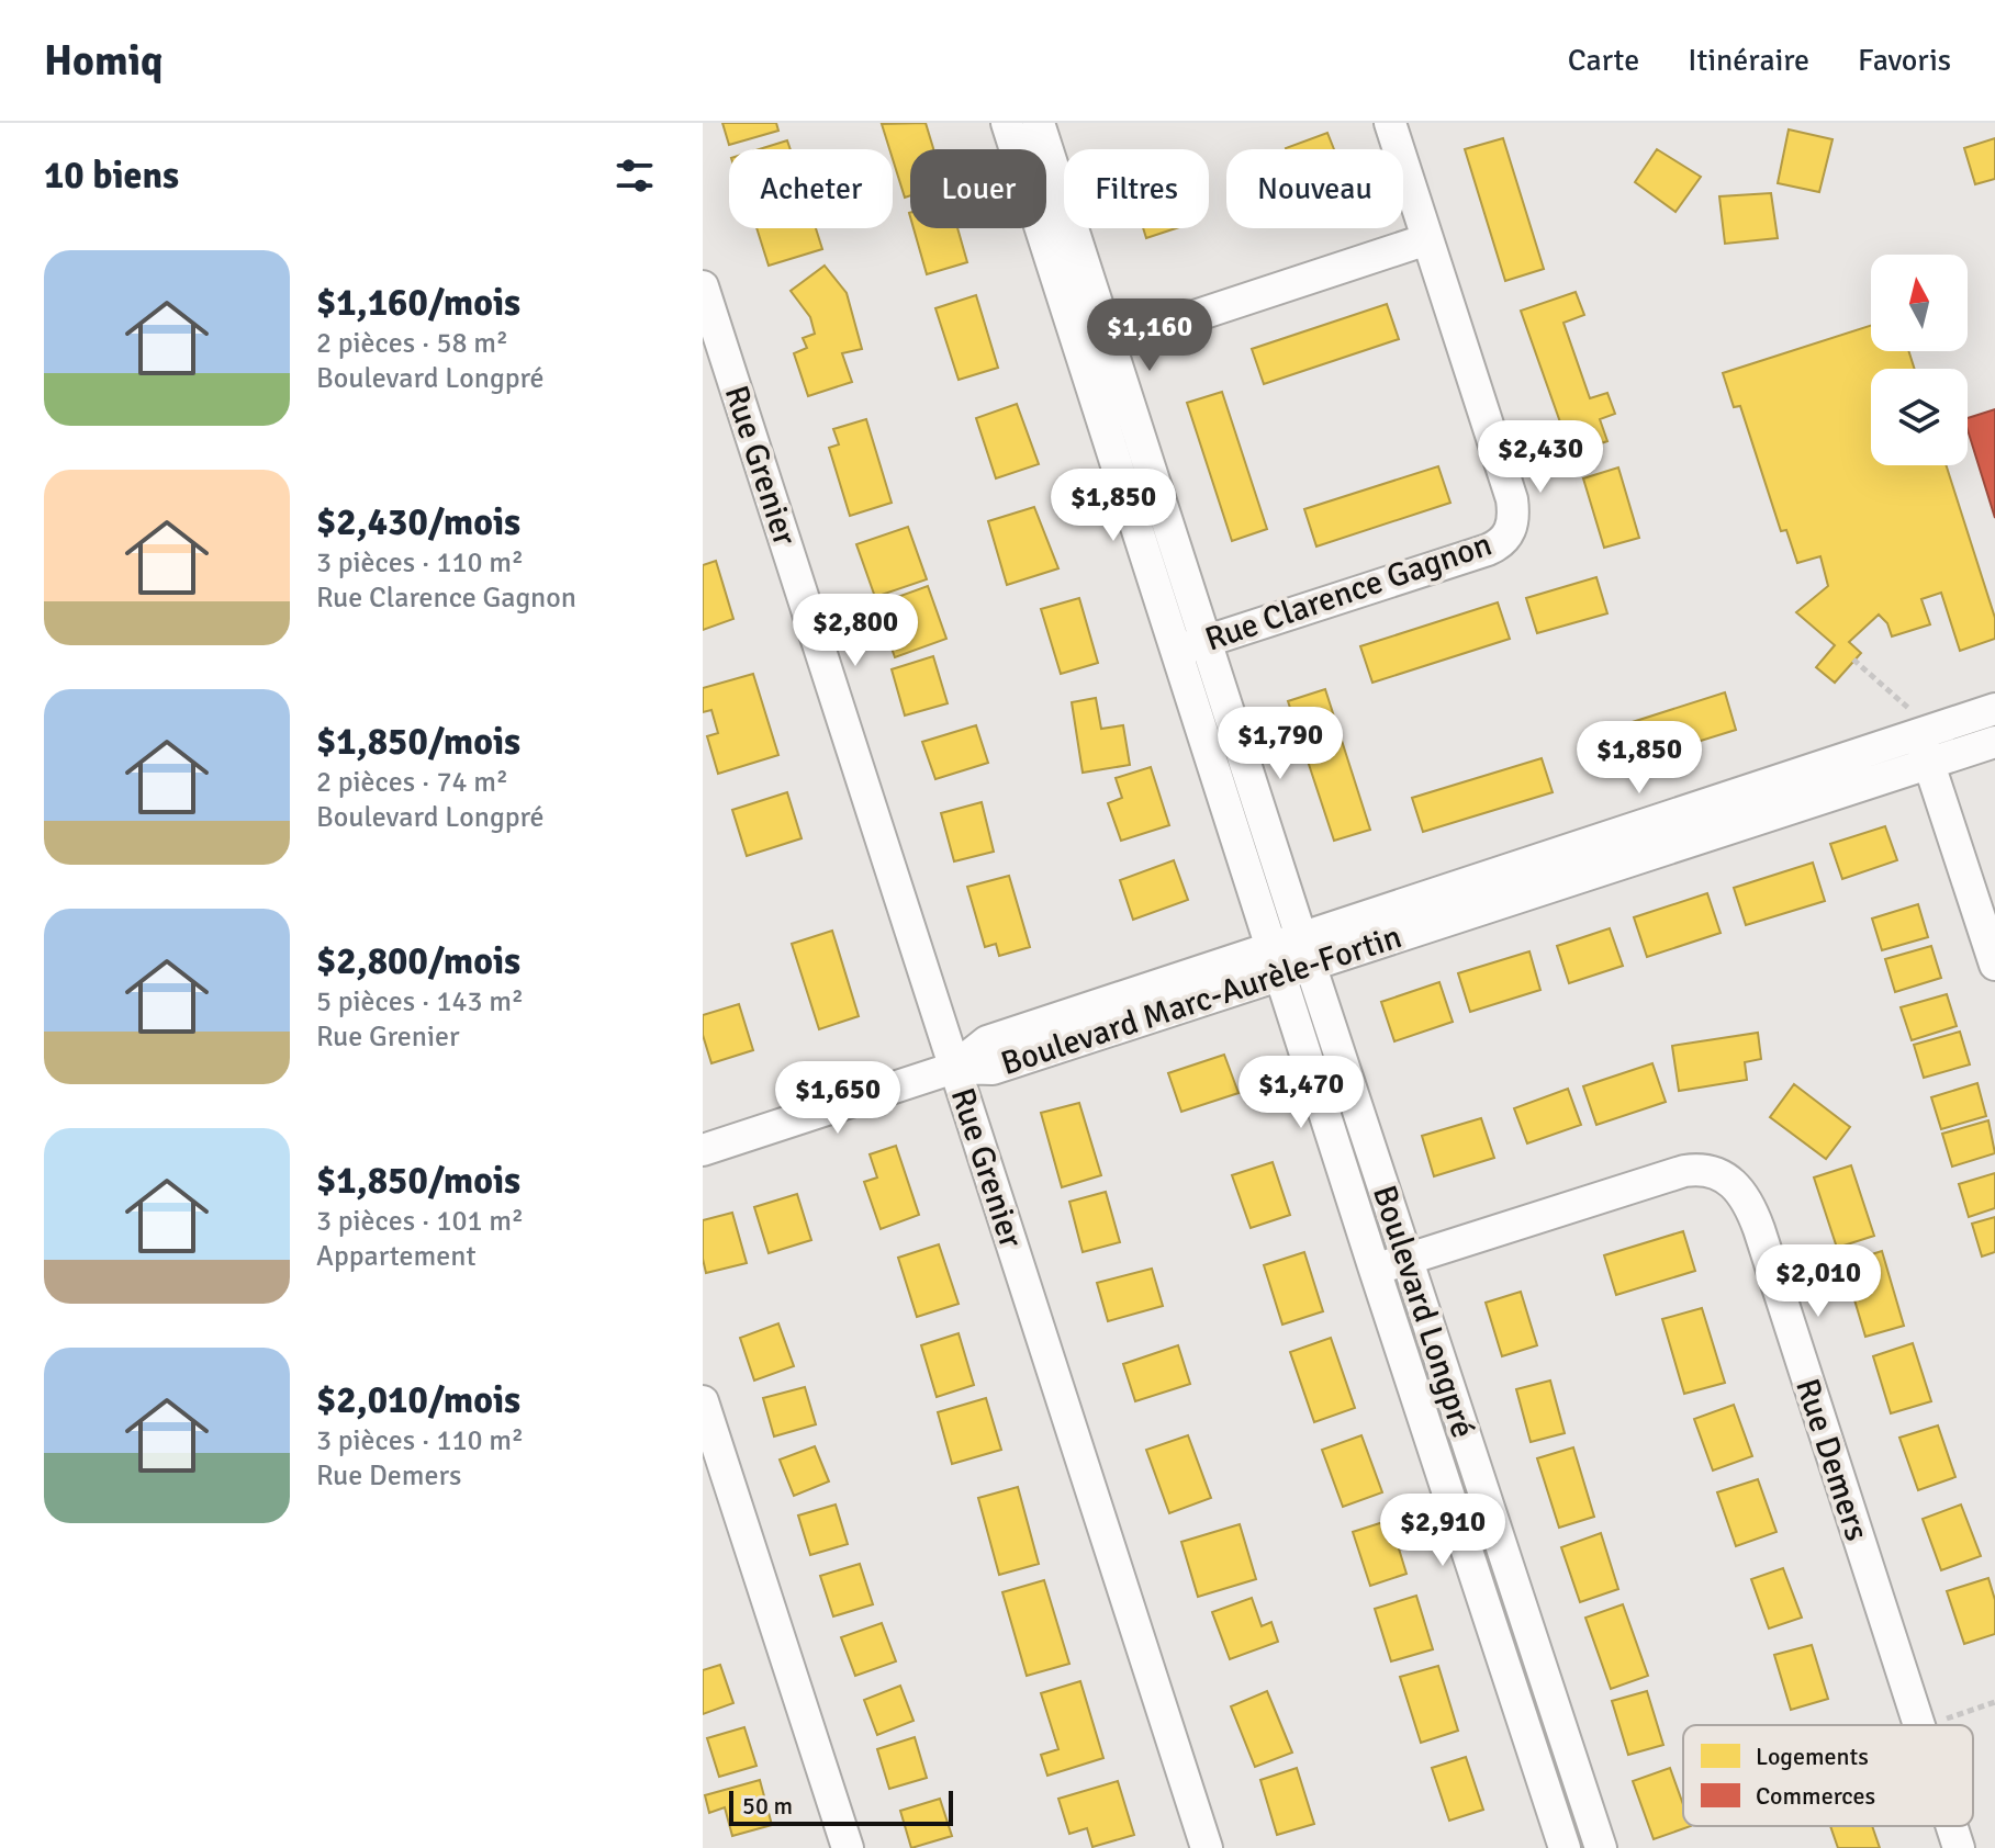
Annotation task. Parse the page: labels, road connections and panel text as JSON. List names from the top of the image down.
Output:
{
  "streets": {
    "street": [
      "Rue Grenier",
      "Rue Clarence Gagnon",
      "Boulevard Marc-Aurèle-Fortin",
      "Boulevard Longpré",
      "Rue Demers"
    ]
  },
  "crossings": [
    ["Rue Grenier", "Boulevard Marc-Aurèle-Fortin"],
    ["Rue Clarence Gagnon", "Boulevard Longpré"],
    ["Boulevard Marc-Aurèle-Fortin", "Boulevard Longpré"],
    ["Boulevard Longpré", "Rue Demers"]
  ],
  "legend": ["Logements", "Commerces"],
  "scale_bar": "50 m",
  "north": "top",
  "page": {
    "header": "Homiq",
    "nav": ["Carte", "Itinéraire", "Favoris"],
    "heading": "10 biens",
    "chip": [
      "Acheter",
      "Louer",
      "Filtres",
      "Nouveau"
    ],
    "list": [
      {
        "name": "$1,160/mois",
        "note": "2 pièces · 58 m² · Boulevard Longpré"
      },
      {
        "name": "$2,430/mois",
        "note": "3 pièces · 110 m² · Rue Clarence Gagnon"
      },
      {
        "name": "$1,850/mois",
        "note": "2 pièces · 74 m² · Boulevard Longpré"
      },
      {
        "name": "$2,800/mois",
        "note": "5 pièces · 143 m² · Rue Grenier"
      },
      {
        "name": "$1,850/mois",
        "note": "3 pièces · 101 m² · Appartement"
      },
      {
        "name": "$2,010/mois",
        "note": "3 pièces · 110 m² · Rue Demers"
      }
    ],
    "price": [
      "$1,160",
      "$2,430",
      "$1,850",
      "$2,800",
      "$1,790",
      "$1,850",
      "$1,470",
      "$1,650",
      "$2,010",
      "$2,910"
    ],
    "scale": "50 m"
  }
}
